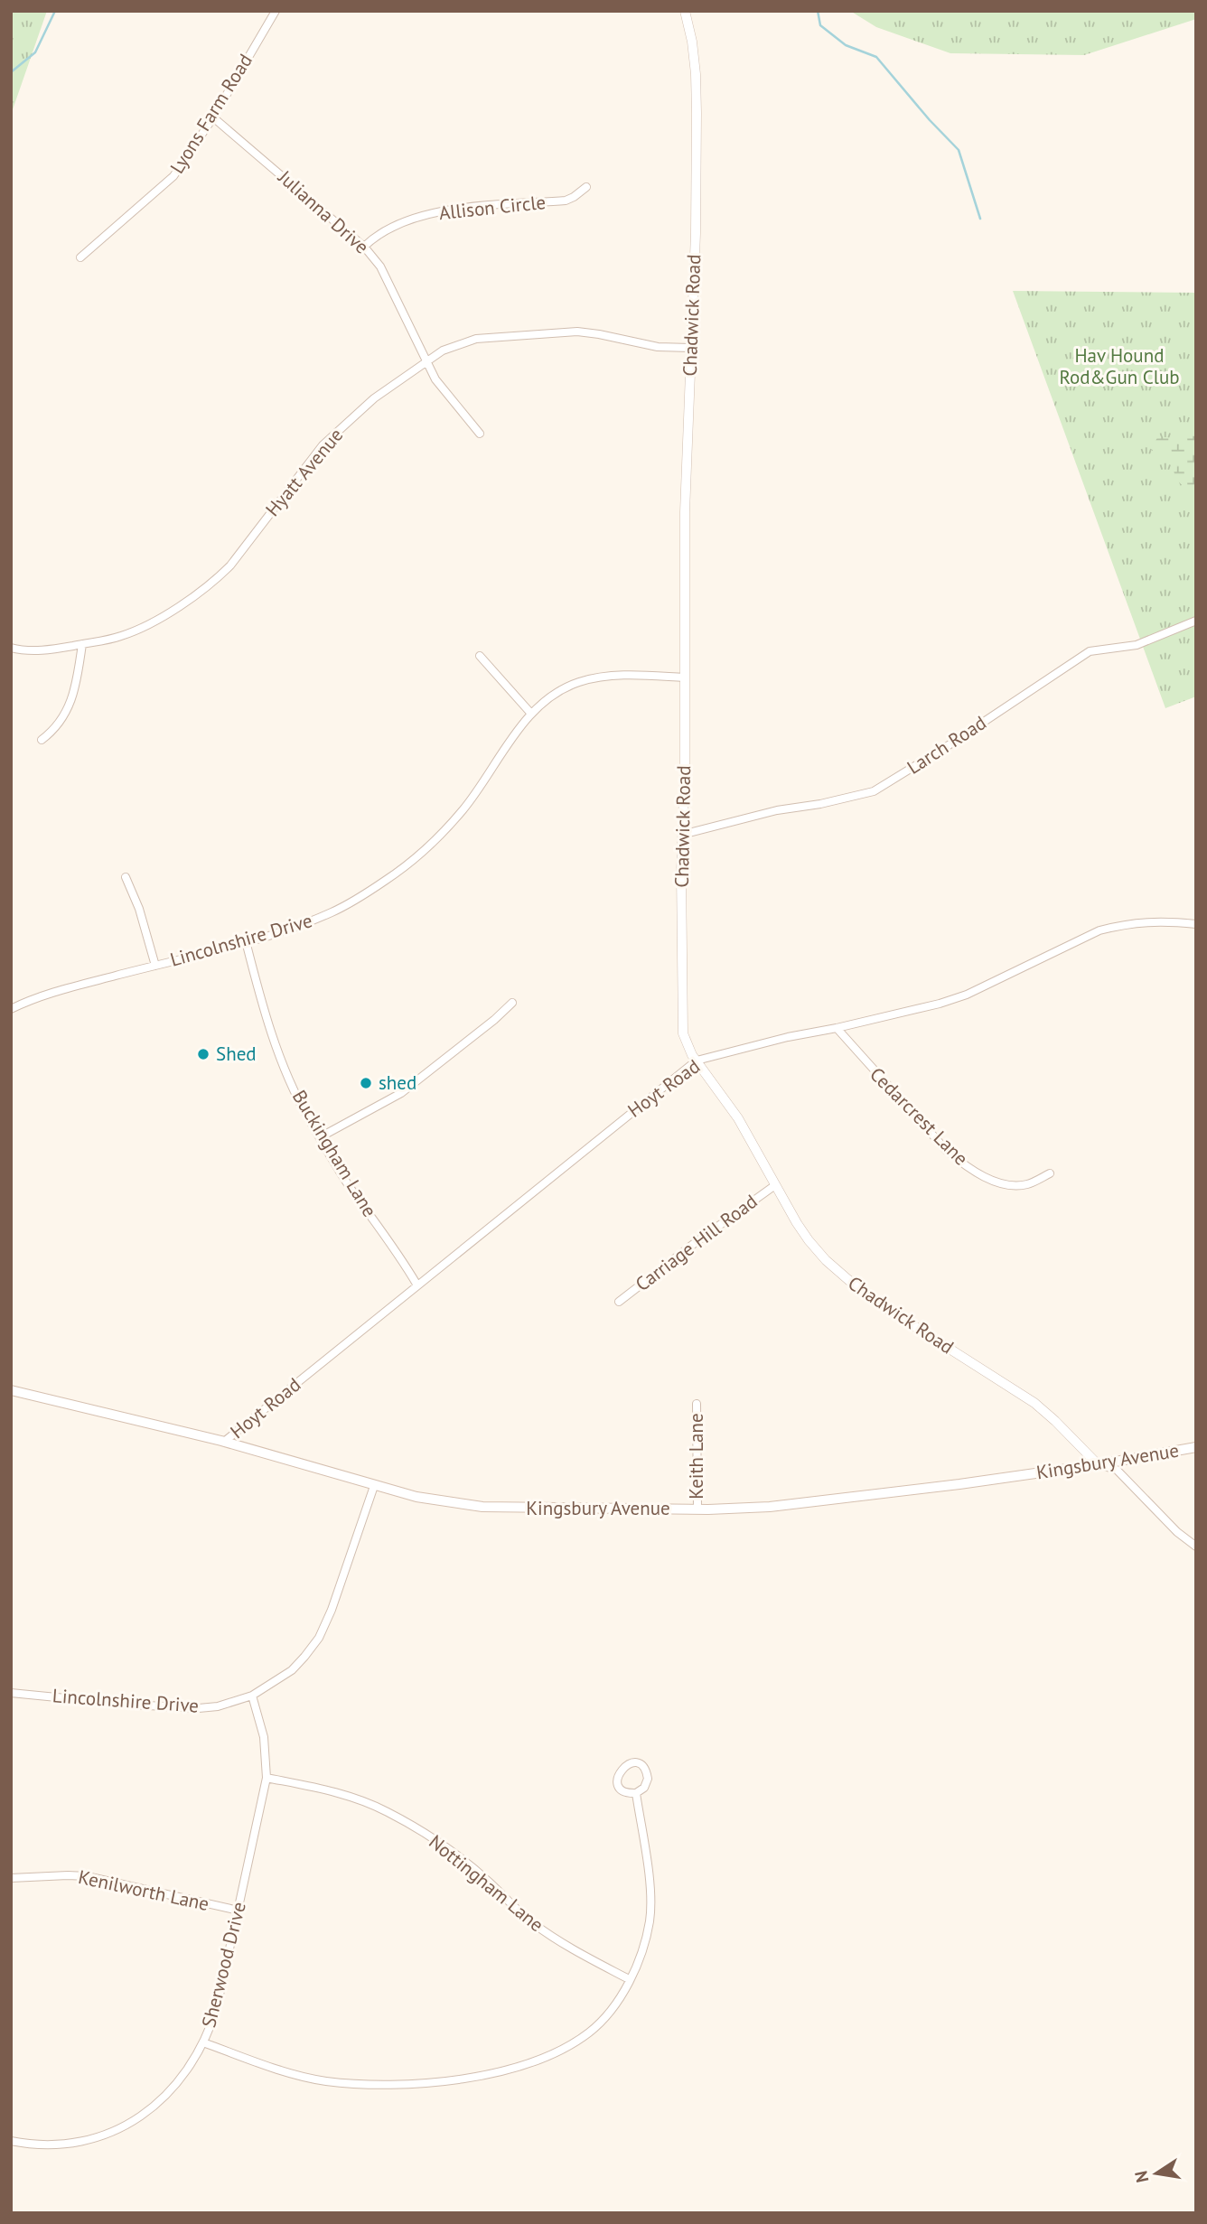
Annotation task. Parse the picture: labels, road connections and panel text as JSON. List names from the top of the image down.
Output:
{
  "streets": {
    "main road": ["Kingsbury Avenue"],
    "street": [
      "Lyons Farm Road",
      "Allison Circle",
      "Julianna Drive",
      "Chadwick Road",
      "Hyatt Avenue",
      "Larch Road",
      "Lincolnshire Drive",
      "Hoyt Road",
      "Cedarcrest Lane",
      "Buckingham Lane",
      "Carriage Hill Road",
      "Keith Lane",
      "Nottingham Lane",
      "Kenilworth Lane",
      "Sherwood Drive"
    ]
  },
  "crossings": [
    ["Lyons Farm Road", "Julianna Drive"],
    ["Allison Circle", "Julianna Drive"],
    ["Julianna Drive", "Hyatt Avenue"],
    ["Chadwick Road", "Hyatt Avenue"],
    ["Chadwick Road", "Larch Road"],
    ["Chadwick Road", "Lincolnshire Drive"],
    ["Chadwick Road", "Hoyt Road"],
    ["Chadwick Road", "Carriage Hill Road"],
    ["Chadwick Road", "Kingsbury Avenue"],
    ["Lincolnshire Drive", "Buckingham Lane"],
    ["Lincolnshire Drive", "Kingsbury Avenue"],
    ["Lincolnshire Drive", "Sherwood Drive"],
    ["Hoyt Road", "Cedarcrest Lane"],
    ["Hoyt Road", "Buckingham Lane"],
    ["Hoyt Road", "Kingsbury Avenue"],
    ["Keith Lane", "Kingsbury Avenue"],
    ["Nottingham Lane", "Sherwood Drive"],
    ["Kenilworth Lane", "Sherwood Drive"]
  ],
  "parks": ["Hav Hound Rod&Gun Club"],
  "places": ["Shed", "shed"],
  "north": "left"
}
